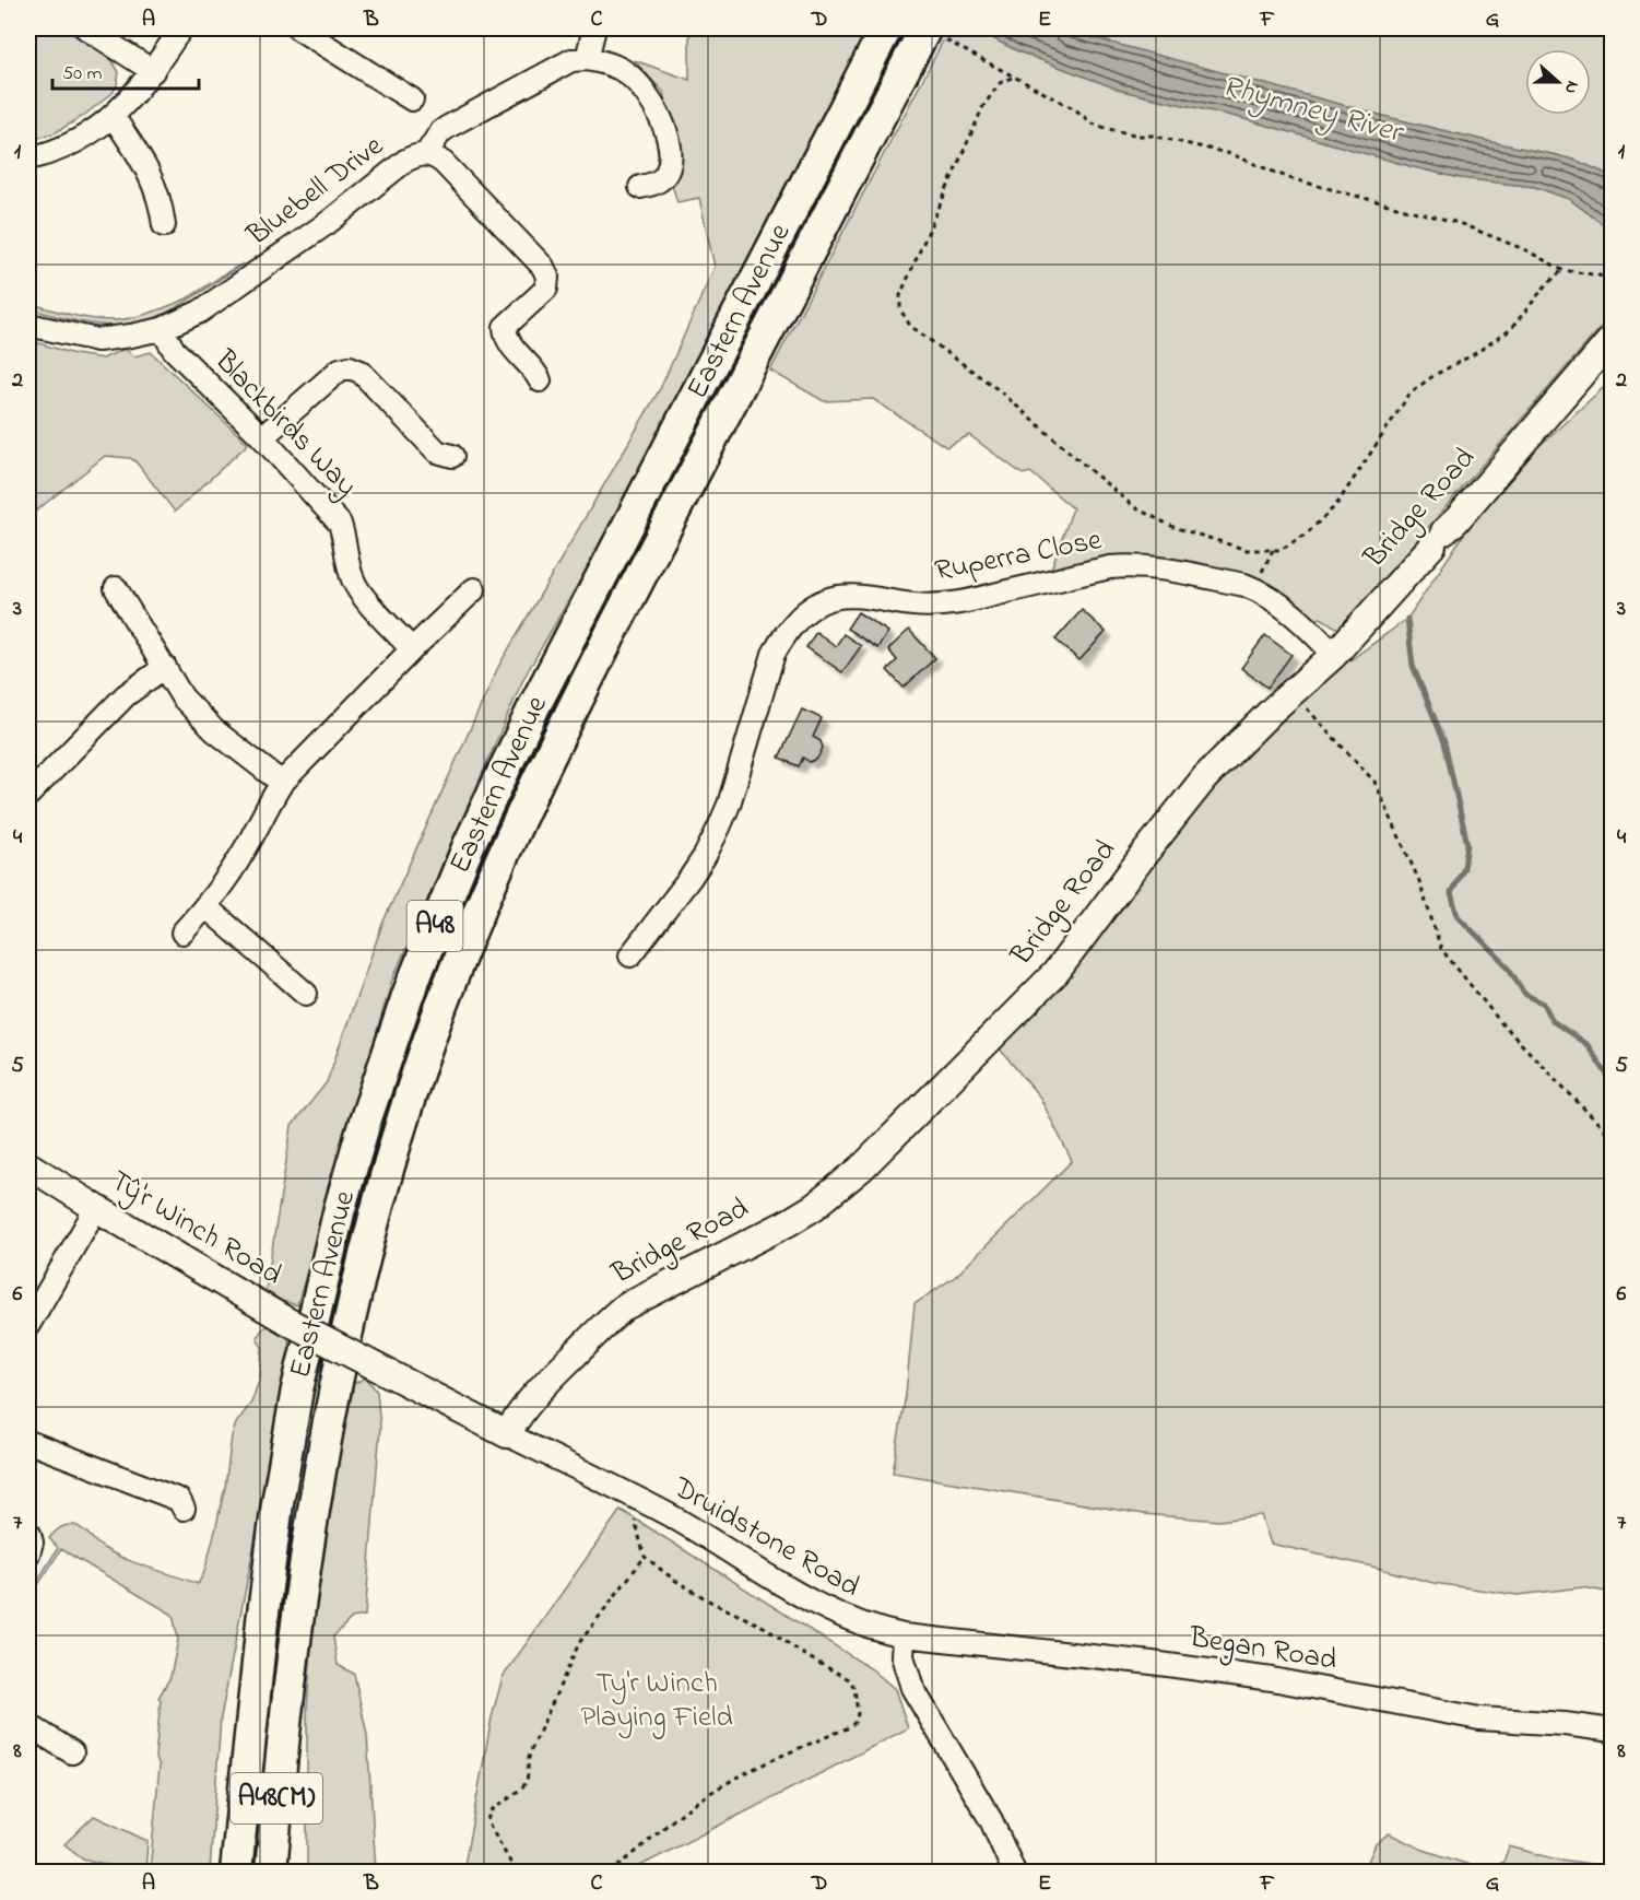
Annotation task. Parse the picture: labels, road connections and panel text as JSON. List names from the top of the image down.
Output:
{
  "streets": {
    "highway": ["Eastern Avenue", "A48", "A48(M)"],
    "main road": ["Bridge Road", "Tŷ'r Winch Road"],
    "street": [
      "Bluebell Drive",
      "Blackbirds Way",
      "Ruperra Close",
      "Druidstone Road",
      "Began Road"
    ]
  },
  "crossings": [
    ["Bluebell Drive", "Blackbirds Way"],
    ["Eastern Avenue", "A48"],
    ["Eastern Avenue", "A48(M)"],
    ["Bridge Road", "Ruperra Close"],
    ["Bridge Road", "Tŷ'r Winch Road"],
    ["Bridge Road", "Druidstone Road"],
    ["A48", "A48(M)"],
    ["Tŷ'r Winch Road", "Druidstone Road"],
    ["Druidstone Road", "Began Road"]
  ],
  "water": ["Rhymney River"],
  "parks": ["Ty'r Winch Playing Field"],
  "scale_bar": "50 m",
  "north": "right",
  "grid": {
    "columns": [
      "A",
      "B",
      "C",
      "D",
      "E",
      "F",
      "G"
    ],
    "rows": [
      "1",
      "2",
      "3",
      "4",
      "5",
      "6",
      "7",
      "8"
    ]
  }
}
